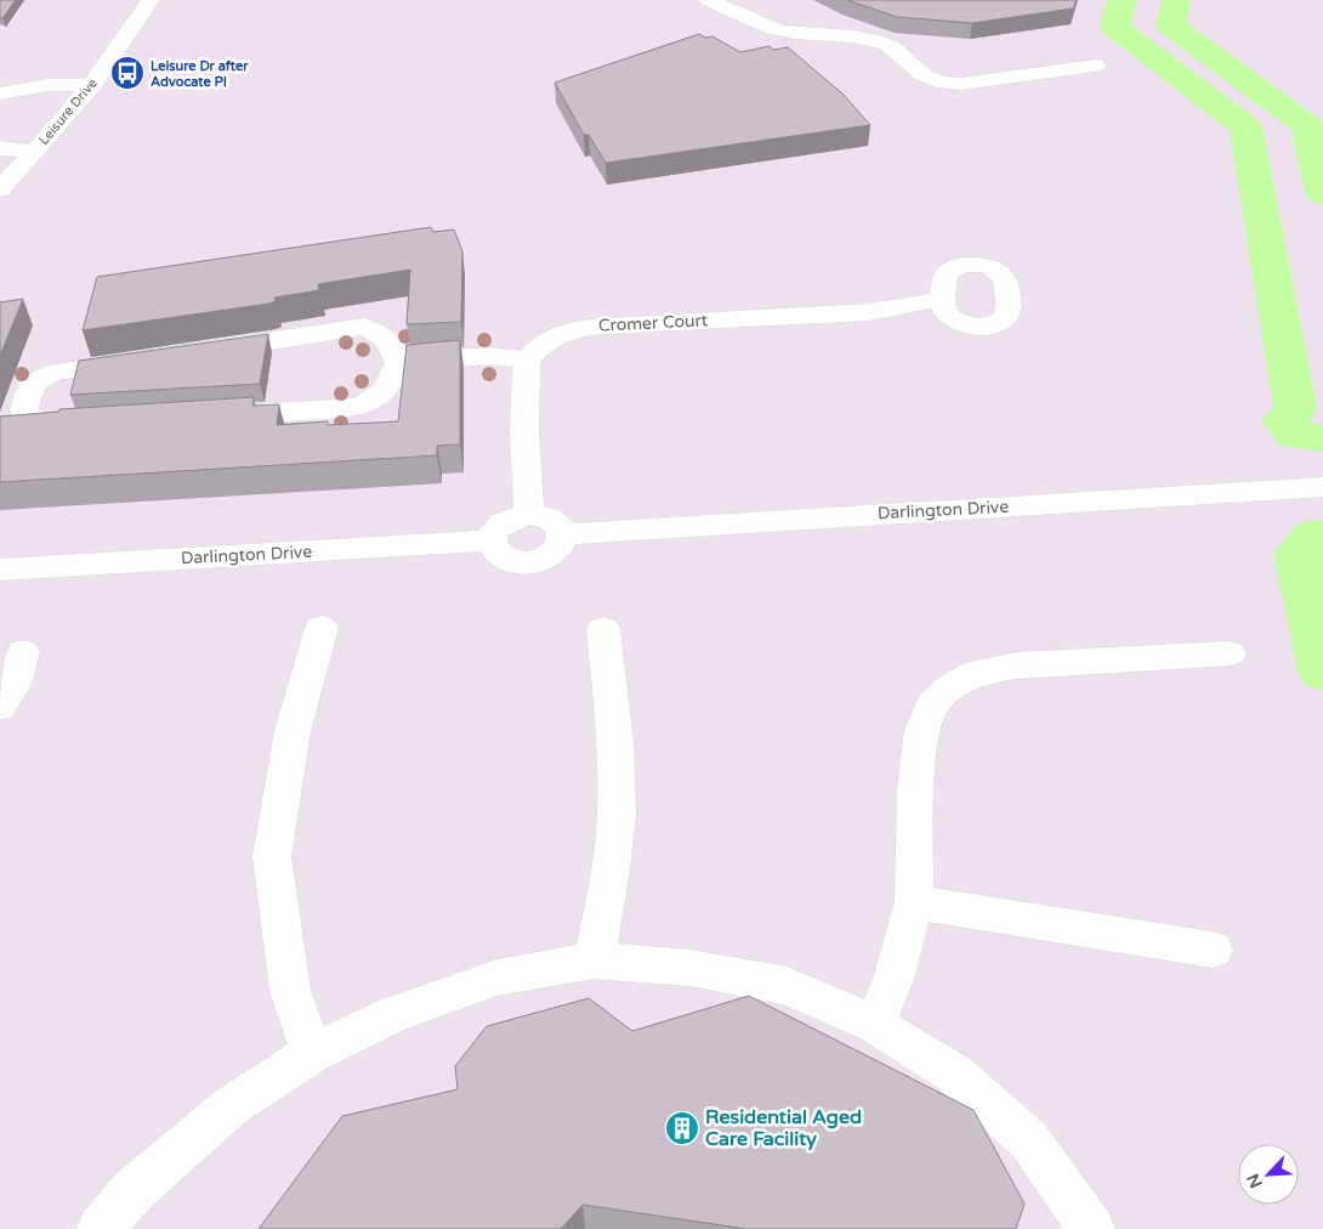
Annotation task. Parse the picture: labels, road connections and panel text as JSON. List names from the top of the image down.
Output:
{
  "streets": {
    "street": ["Leisure Drive", "Cromer Court", "Darlington Drive"]
  },
  "places": {
    "bus stop": ["Leisure Dr after Advocate Pl"],
    "building": ["Residential Aged Care Facility"]
  },
  "north": "bottom left"
}
